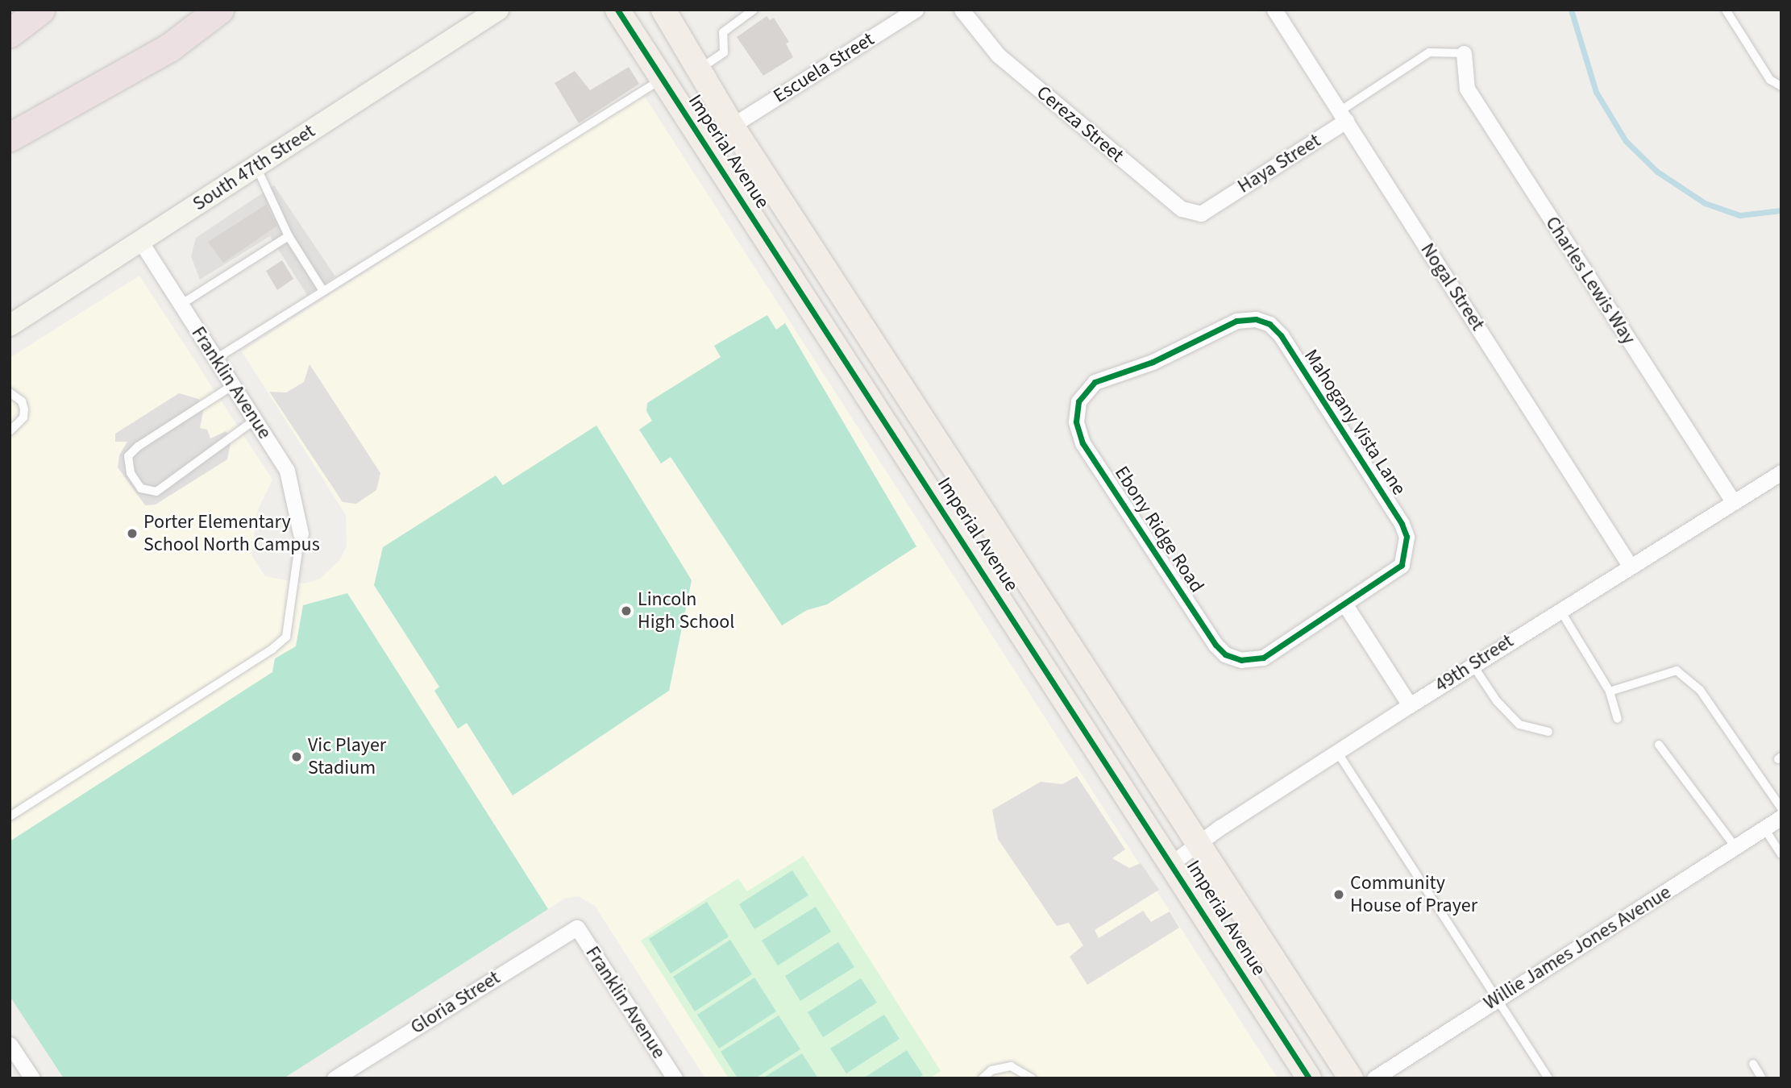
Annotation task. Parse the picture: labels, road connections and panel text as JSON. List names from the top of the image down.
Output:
{
  "streets": {
    "main road": ["Imperial Avenue", "South 47th Street"],
    "street": [
      "Escuela Street",
      "Cereza Street",
      "Haya Street",
      "Charles Lewis Way",
      "Nogal Street",
      "Franklin Avenue",
      "Mahogany Vista Lane",
      "Ebony Ridge Road",
      "49th Street",
      "Willie James Jones Avenue",
      "Gloria Street"
    ]
  },
  "crossings": [
    ["Escuela Street", "Imperial Avenue"],
    ["Cereza Street", "Haya Street"],
    ["Imperial Avenue", "49th Street"],
    ["Haya Street", "Nogal Street"],
    ["South 47th Street", "Franklin Avenue"],
    ["Charles Lewis Way", "49th Street"],
    ["Nogal Street", "49th Street"],
    ["Franklin Avenue", "Gloria Street"],
    ["Mahogany Vista Lane", "Ebony Ridge Road"]
  ],
  "places": [
    "Porter Elementary School North Campus",
    "Lincoln High School",
    "Vic Player Stadium",
    "Community House of Prayer"
  ]
}
